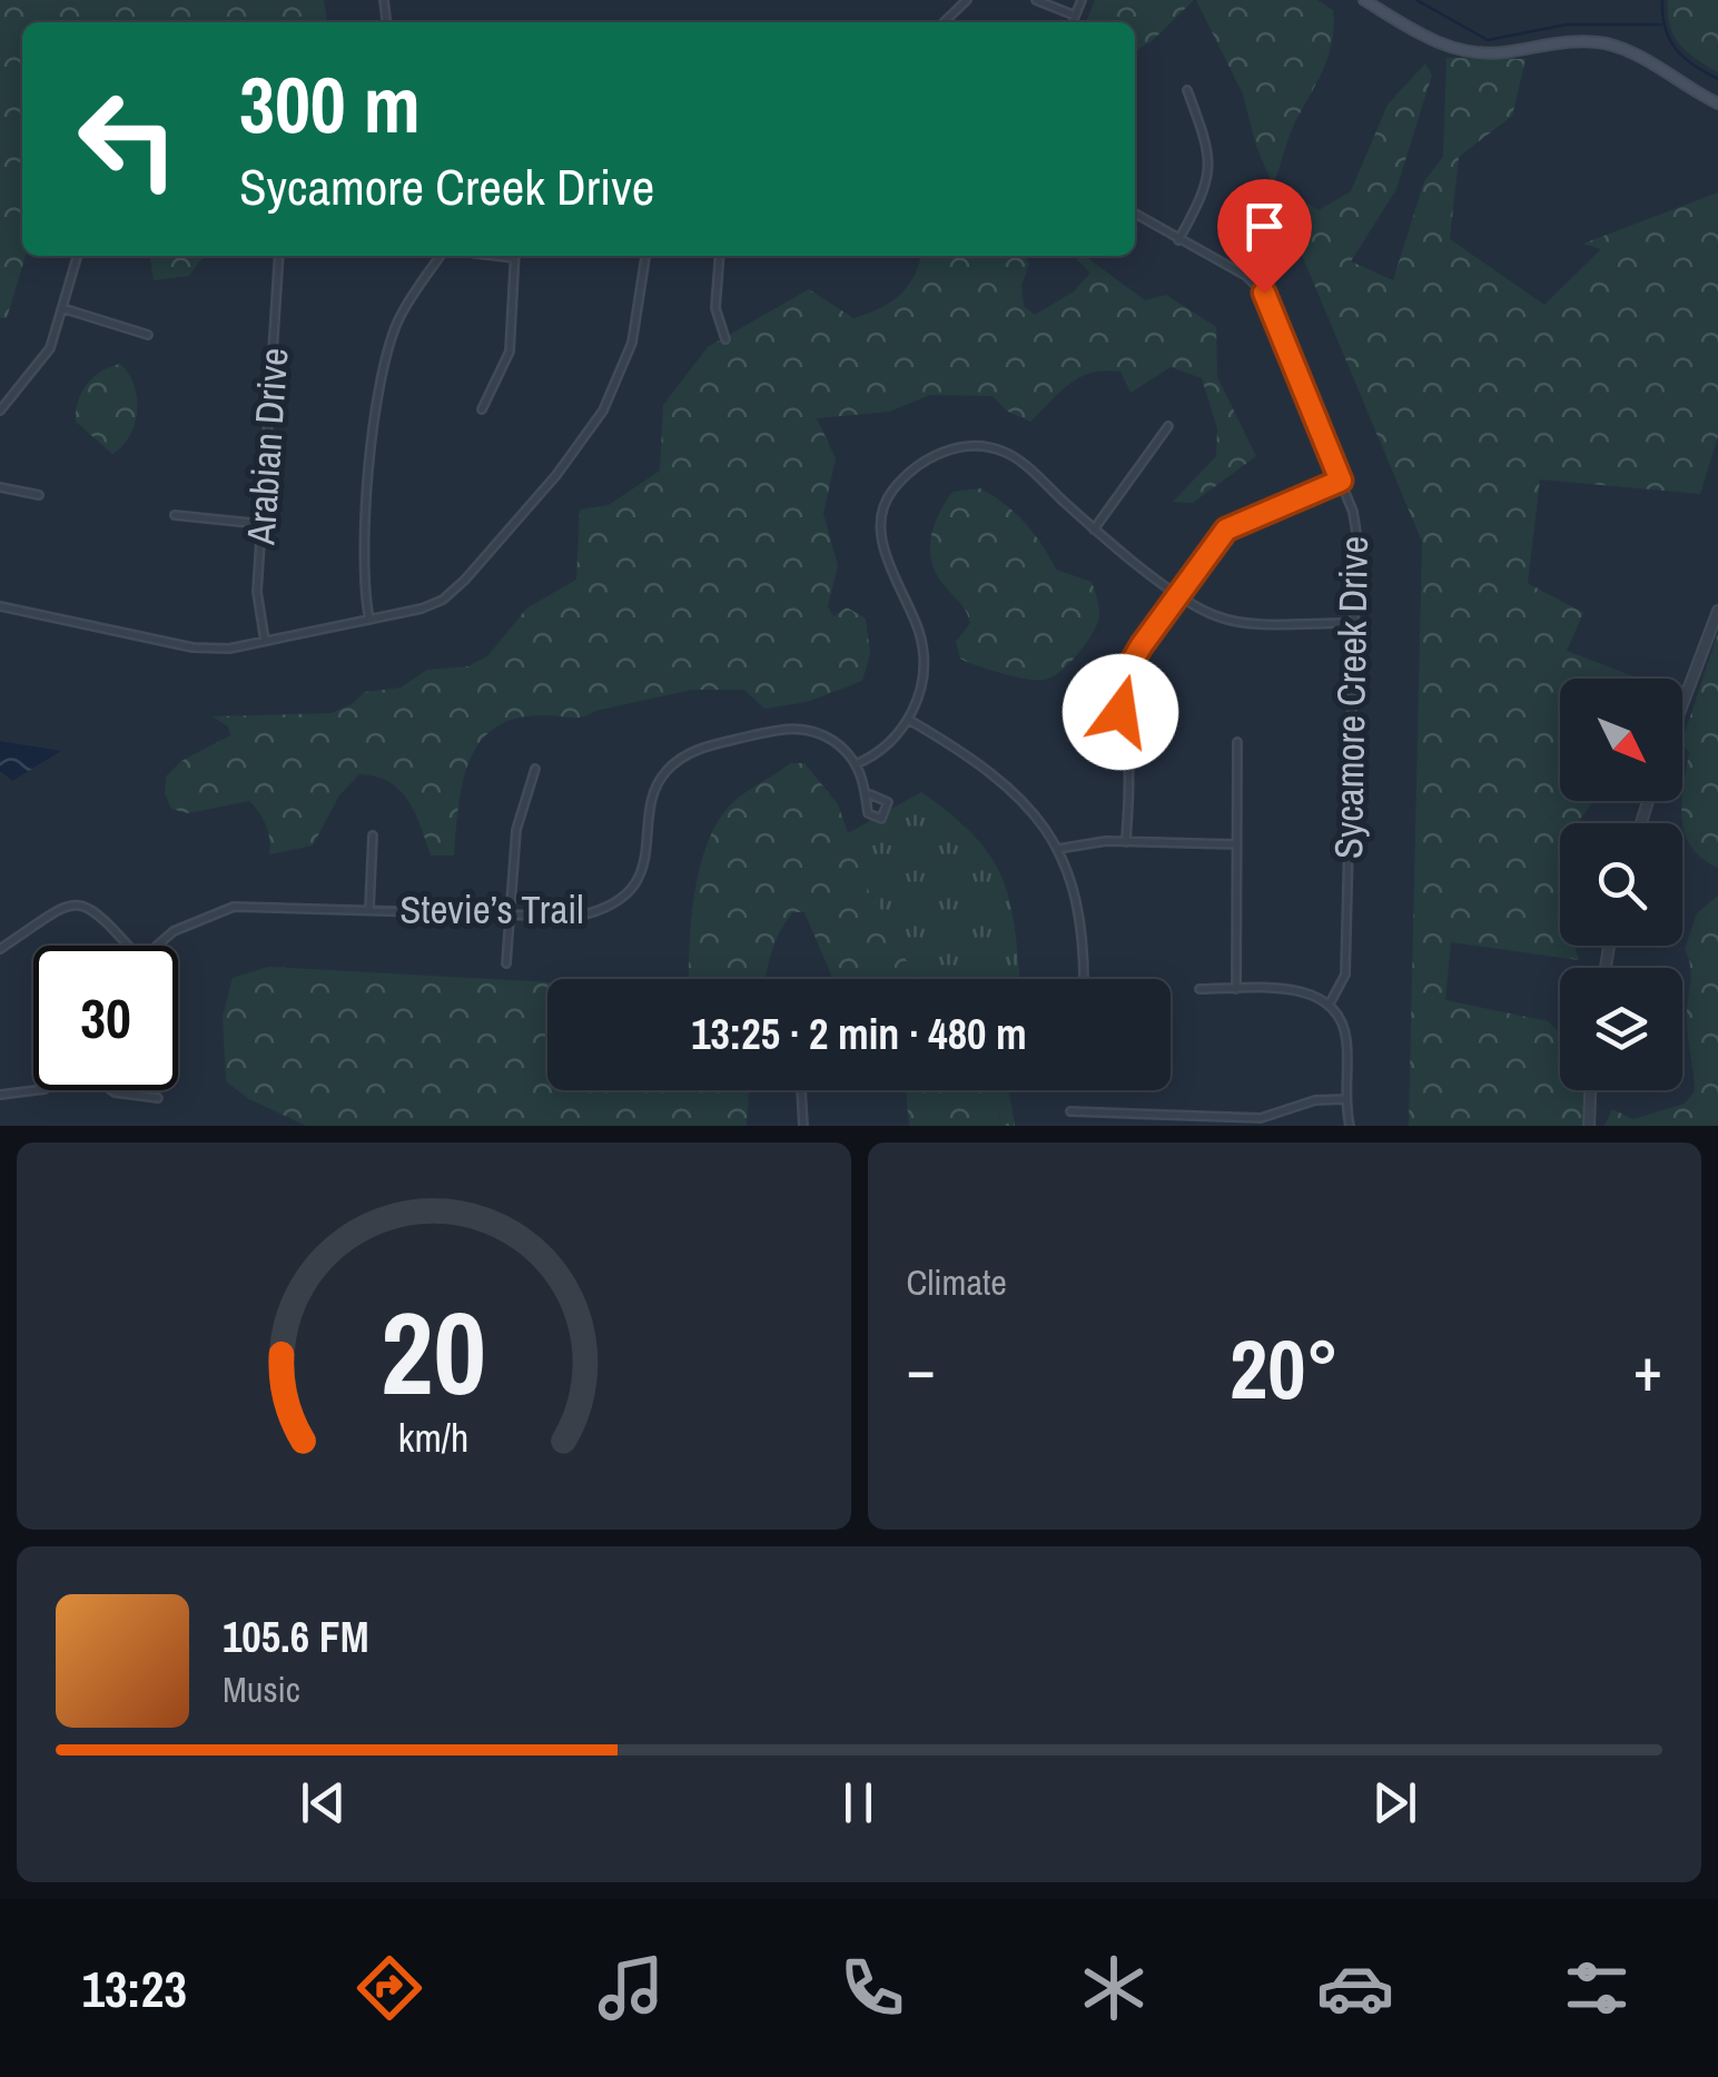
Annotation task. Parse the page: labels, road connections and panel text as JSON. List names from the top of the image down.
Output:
{
  "streets": {
    "street": ["Arabian Drive", "Sycamore Creek Drive", "Stevie’s Trail"]
  },
  "north": "bottom right",
  "page": {
    "turn": ["300 m", "Sycamore Creek Drive"],
    "limit": "30",
    "trip": "13:25 · 2 min · 480 m",
    "tile": "Climate",
    "heat": ["−", "20°", "+"],
    "song": ["105.6 FM", "Music"],
    "tabs": "13:23",
    "gauge": ["20", "km/h"]
  }
}
